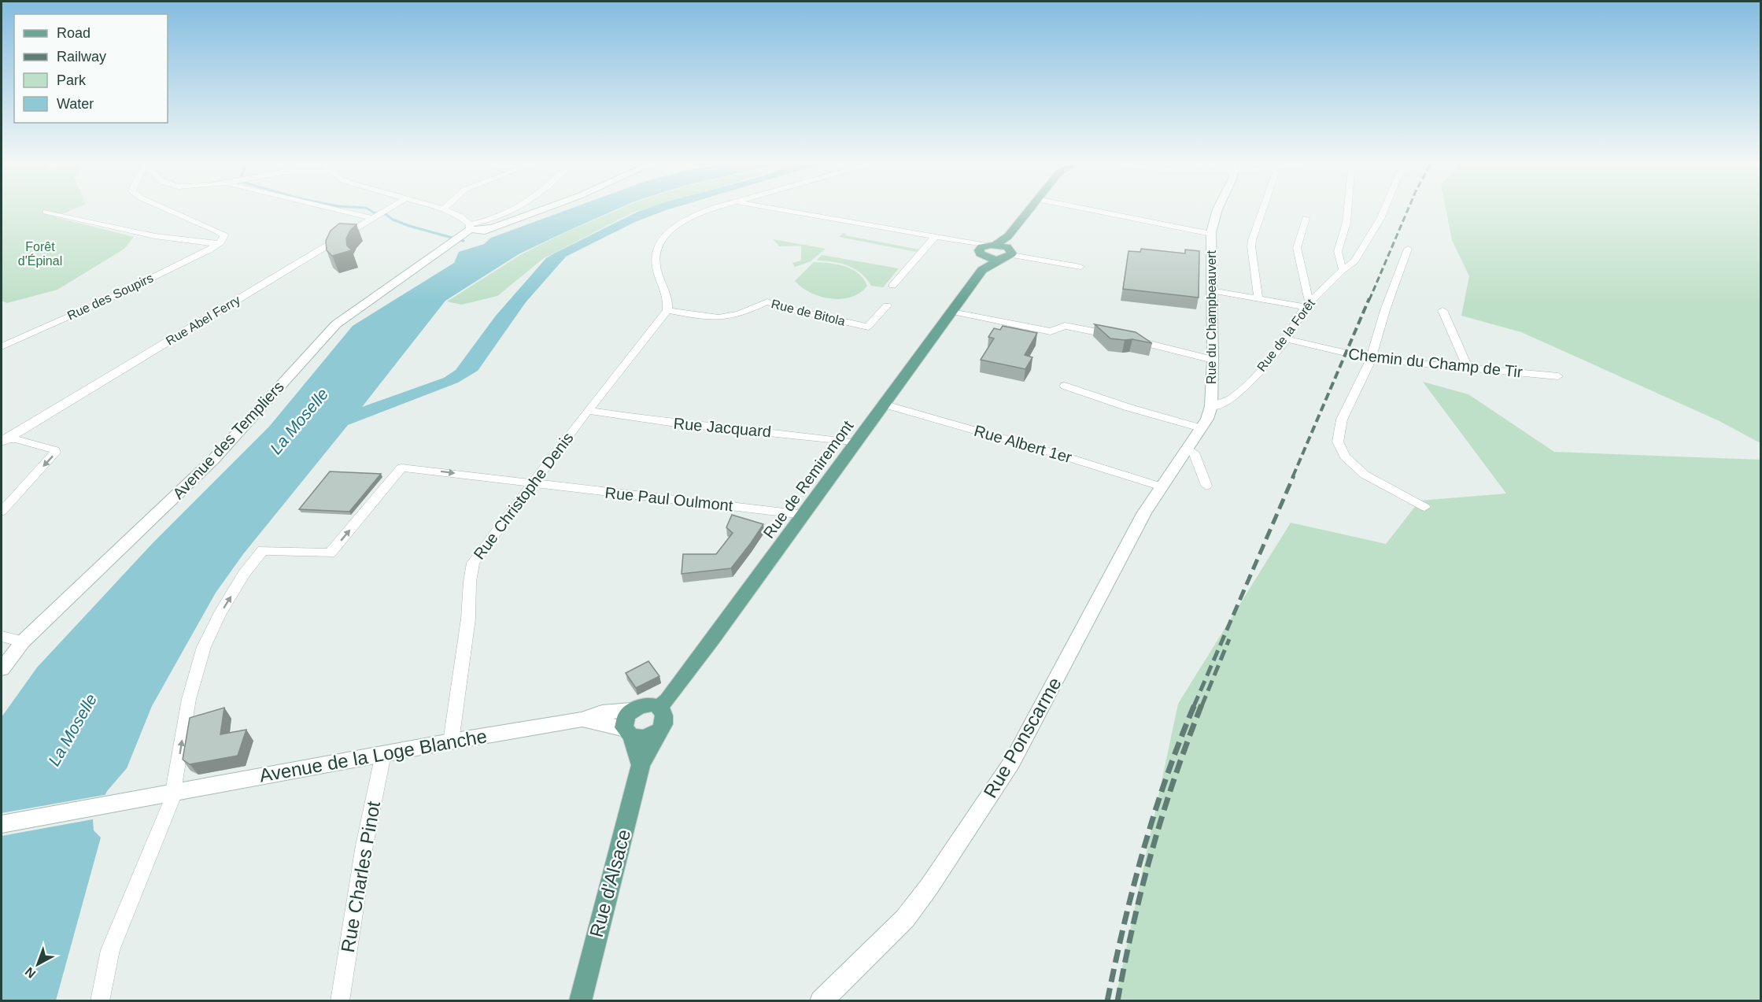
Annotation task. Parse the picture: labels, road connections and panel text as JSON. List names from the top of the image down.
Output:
{
  "streets": {
    "main road": ["Rue de Remiremont", "Rue d'Alsace"],
    "street": [
      "Rue des Soupirs",
      "Rue de Bitola",
      "Rue du Champbeauvert",
      "Rue Abel Ferry",
      "Rue de la Forêt",
      "Chemin du Champ de Tir",
      "Rue Jacquard",
      "Avenue des Templiers",
      "Rue Albert 1er",
      "Rue Christophe Denis",
      "Rue Paul Oulmont",
      "Rue Ponscarme",
      "Avenue de la Loge Blanche",
      "Rue Charles Pinot"
    ]
  },
  "crossings": [
    ["Rue de Bitola", "Rue Christophe Denis"],
    ["Rue du Champbeauvert", "Rue de la Forêt"],
    ["Rue du Champbeauvert", "Rue Ponscarme"],
    ["Rue de la Forêt", "Chemin du Champ de Tir"],
    ["Rue de la Forêt", "Rue Ponscarme"],
    ["Rue Jacquard", "Rue de Remiremont"],
    ["Rue Jacquard", "Rue Christophe Denis"],
    ["Rue Albert 1er", "Rue de Remiremont"],
    ["Rue Albert 1er", "Rue Ponscarme"],
    ["Rue de Remiremont", "Rue Paul Oulmont"],
    ["Rue de Remiremont", "Avenue de la Loge Blanche"],
    ["Rue de Remiremont", "Rue d'Alsace"],
    ["Rue Christophe Denis", "Rue Paul Oulmont"],
    ["Rue Christophe Denis", "Avenue de la Loge Blanche"],
    ["Rue Paul Oulmont", "Avenue de la Loge Blanche"],
    ["Avenue de la Loge Blanche", "Rue Charles Pinot"],
    ["Avenue de la Loge Blanche", "Rue d'Alsace"]
  ],
  "one_way": ["Rue Paul Oulmont"],
  "water": ["La Moselle"],
  "parks": ["Forêt d'Épinal"],
  "legend": [
    "Road",
    "Railway",
    "Park",
    "Water"
  ],
  "north": "bottom left"
}
